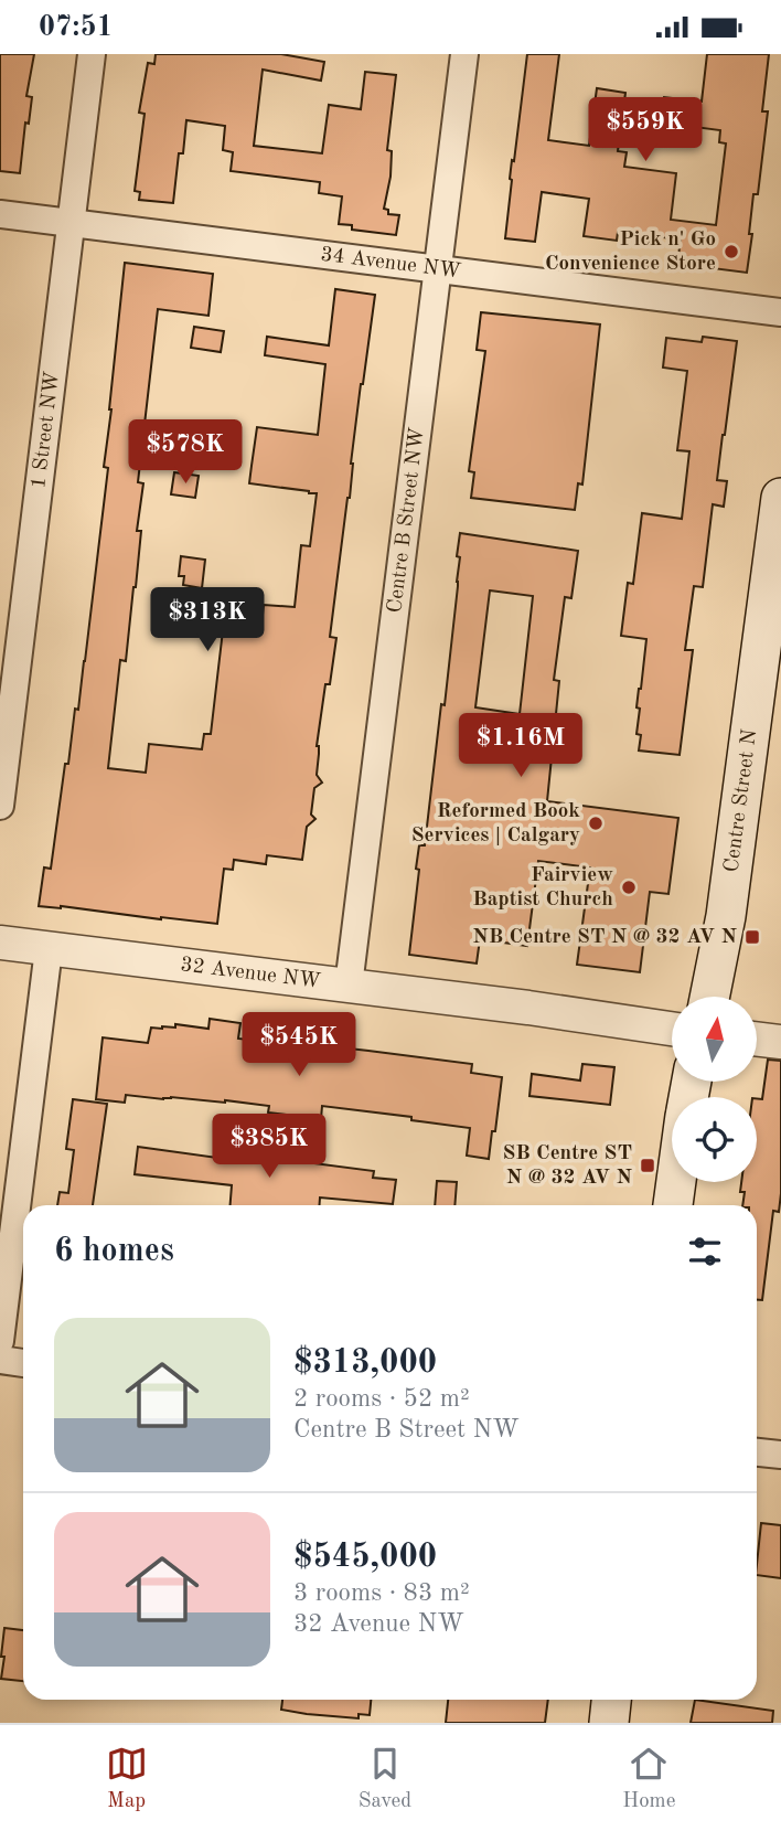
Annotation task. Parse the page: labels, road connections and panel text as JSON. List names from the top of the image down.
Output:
{
  "streets": {
    "main road": ["Centre Street N"],
    "street": [
      "34 Avenue NW",
      "1 Street NW",
      "Centre B Street NW",
      "32 Avenue NW"
    ]
  },
  "crossings": [
    ["34 Avenue NW", "1 Street NW"],
    ["34 Avenue NW", "Centre B Street NW"],
    ["Centre B Street NW", "32 Avenue NW"]
  ],
  "places": {
    "other": ["Pick n' Go Convenience Store", "Reformed Book Services | Calgary", "Fairview Baptist Church"],
    "transit": ["NB Centre ST N @ 32 AV N", "SB Centre ST N @ 32 AV N"]
  },
  "north": "top",
  "page": {
    "status": "07:51",
    "price": [
      "$559K",
      "$578K",
      "$313K",
      "$1.16M",
      "$545K",
      "$385K"
    ],
    "heading": "6 homes",
    "list": [
      {
        "name": "$313,000",
        "note": "2 rooms · 52 m² · Centre B Street NW"
      },
      {
        "name": "$545,000",
        "note": "3 rooms · 83 m² · 32 Avenue NW"
      }
    ],
    "tabs": ["Map", "Saved", "Home"]
  }
}
